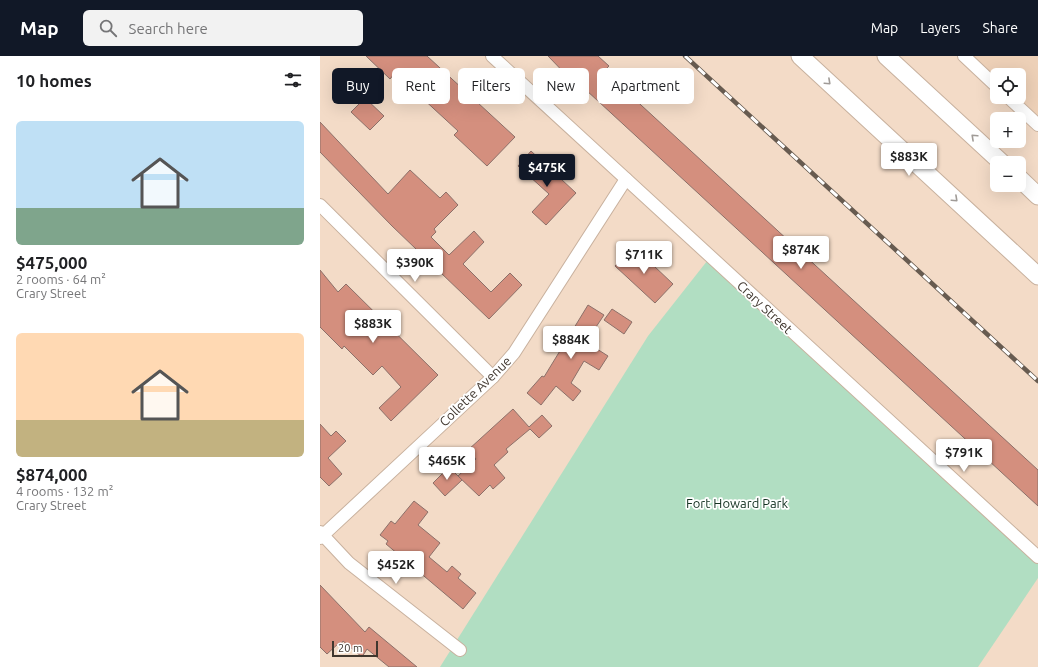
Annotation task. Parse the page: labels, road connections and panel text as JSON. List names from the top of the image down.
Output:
{
  "streets": {
    "street": ["Crary Street", "Collette Avenue"]
  },
  "crossings": [
    ["Crary Street", "Collette Avenue"]
  ],
  "parks": ["Fort Howard Park"],
  "scale_bar": "20 m",
  "page": {
    "header": "Map",
    "search": "Search here",
    "nav": ["Map", "Layers", "Share"],
    "heading": "10 homes",
    "map_buttons": ["+", "−"],
    "chip": [
      "Buy",
      "Rent",
      "Filters",
      "New",
      "Apartment"
    ],
    "list": [
      {
        "name": "$475,000",
        "note": "2 rooms · 64 m² · Crary Street"
      },
      {
        "name": "$874,000",
        "note": "4 rooms · 132 m² · Crary Street"
      }
    ],
    "price": [
      "$883K",
      "$475K",
      "$874K",
      "$711K",
      "$390K",
      "$883K",
      "$884K",
      "$791K",
      "$465K",
      "$452K"
    ],
    "scale": "20 m"
  }
}
